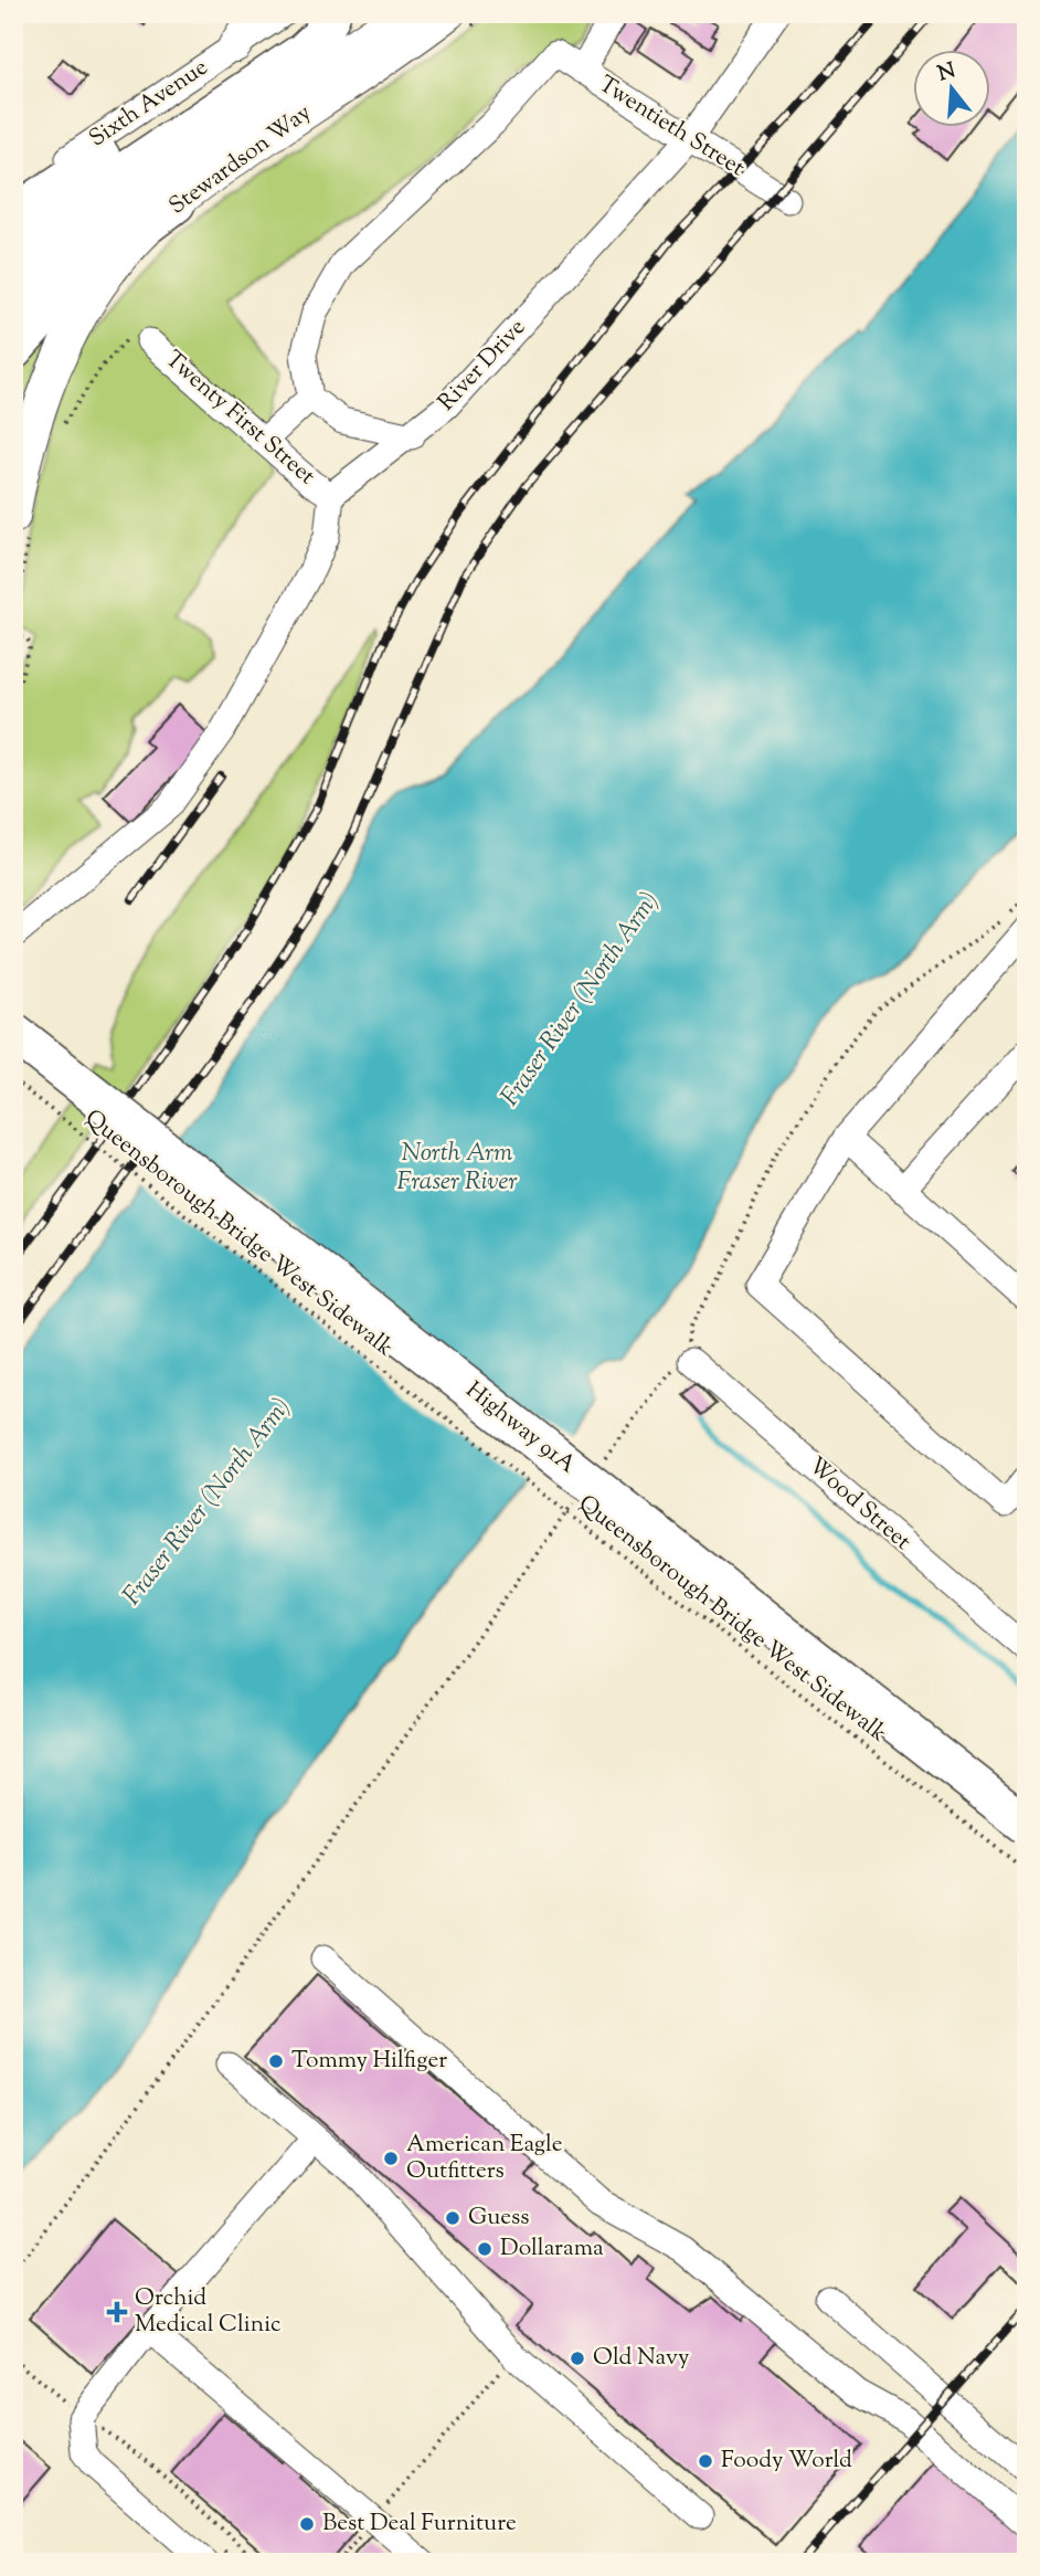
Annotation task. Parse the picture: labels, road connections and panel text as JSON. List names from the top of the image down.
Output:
{
  "streets": {
    "highway": ["Highway 91A"],
    "main road": ["Stewardson Way"],
    "street": [
      "Sixth Avenue",
      "Twentieth Street",
      "River Drive",
      "Twenty First Street",
      "Wood Street"
    ],
    "path": ["Queensborough Bridge West Sidewalk"]
  },
  "crossings": [
    ["Twentieth Street", "River Drive"],
    ["River Drive", "Twenty First Street"]
  ],
  "water": ["Fraser River (North Arm)", "North Arm Fraser River"],
  "places": {
    "other": [
      "Tommy Hilfiger",
      "American Eagle Outfitters",
      "Guess",
      "Dollarama",
      "Old Navy",
      "Foody World",
      "Best Deal Furniture"
    ],
    "health": ["Orchid Medical Clinic"]
  },
  "north": "top"
}
